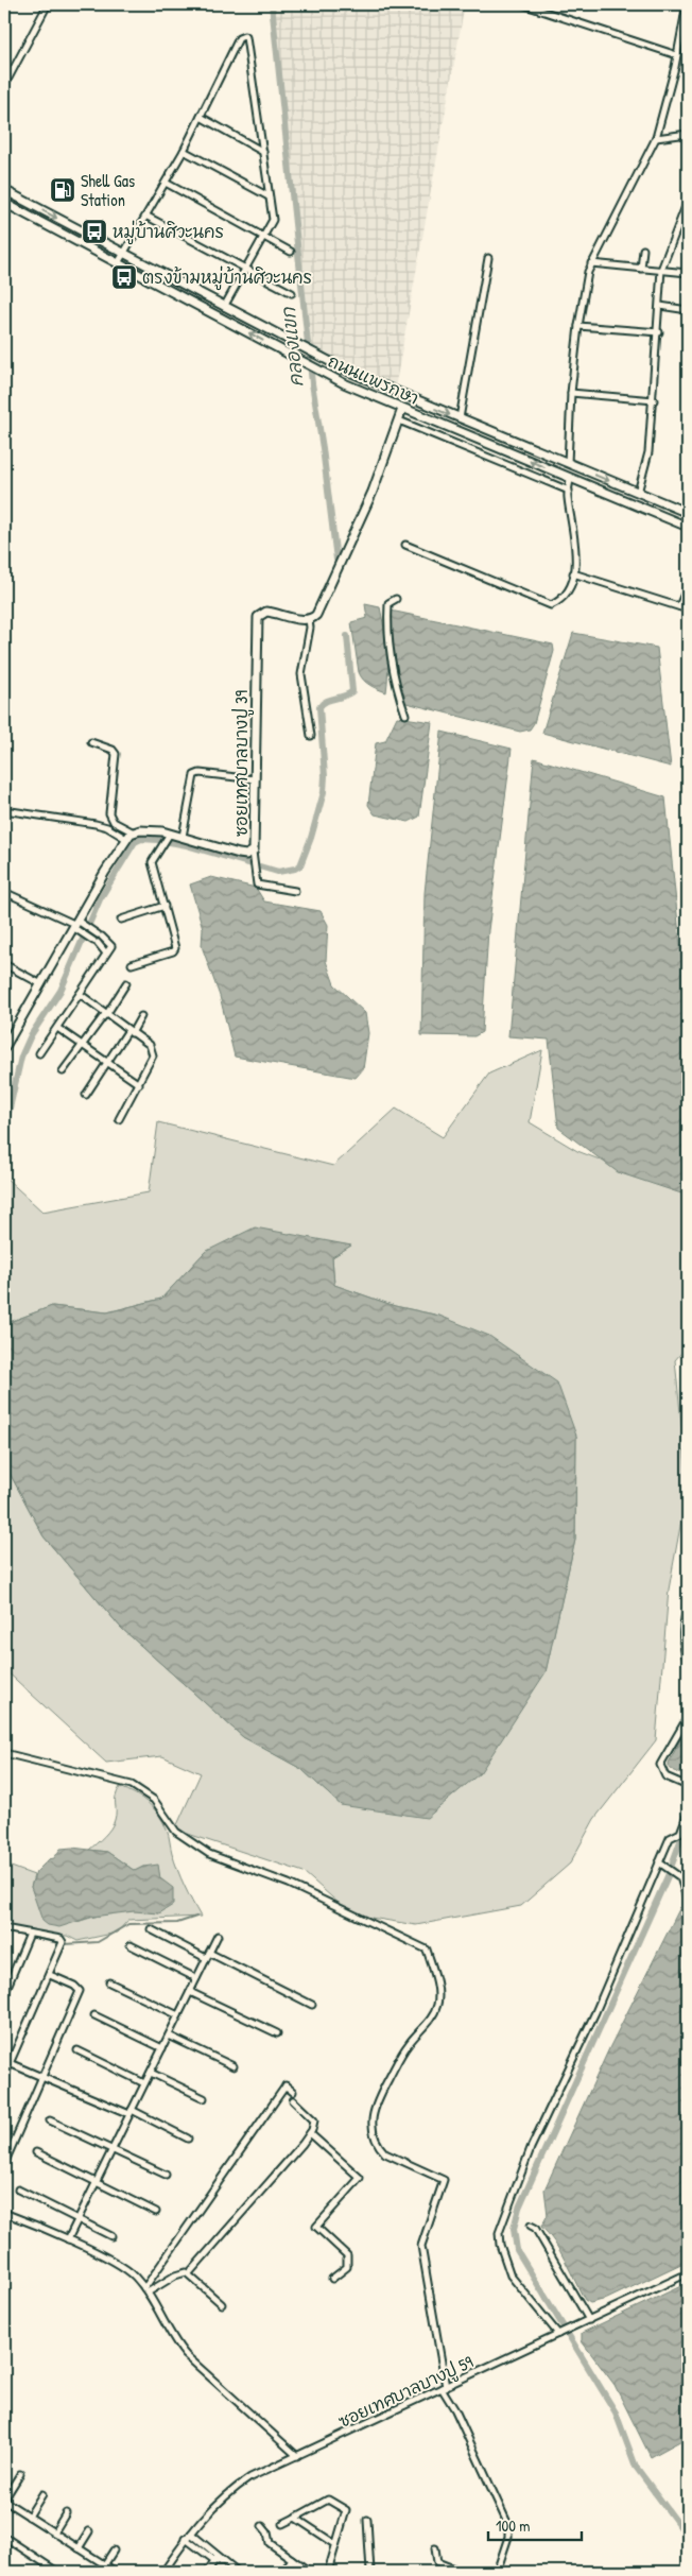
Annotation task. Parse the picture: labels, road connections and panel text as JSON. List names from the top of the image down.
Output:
{
  "streets": {
    "main road": ["ถนนแพรกษา", "ซอยเทศบาลบางปู 39"],
    "street": ["ซอยเทศบาลบางปู 59"]
  },
  "water": ["คลองแขก"],
  "places": {
    "fuel station": ["Shell Gas Station"],
    "bus stop": ["หมู่บ้านศิวะนคร", "ตรงข้ามหมู่บ้านศิวะนคร"]
  },
  "scale_bar": "100 m"
}
